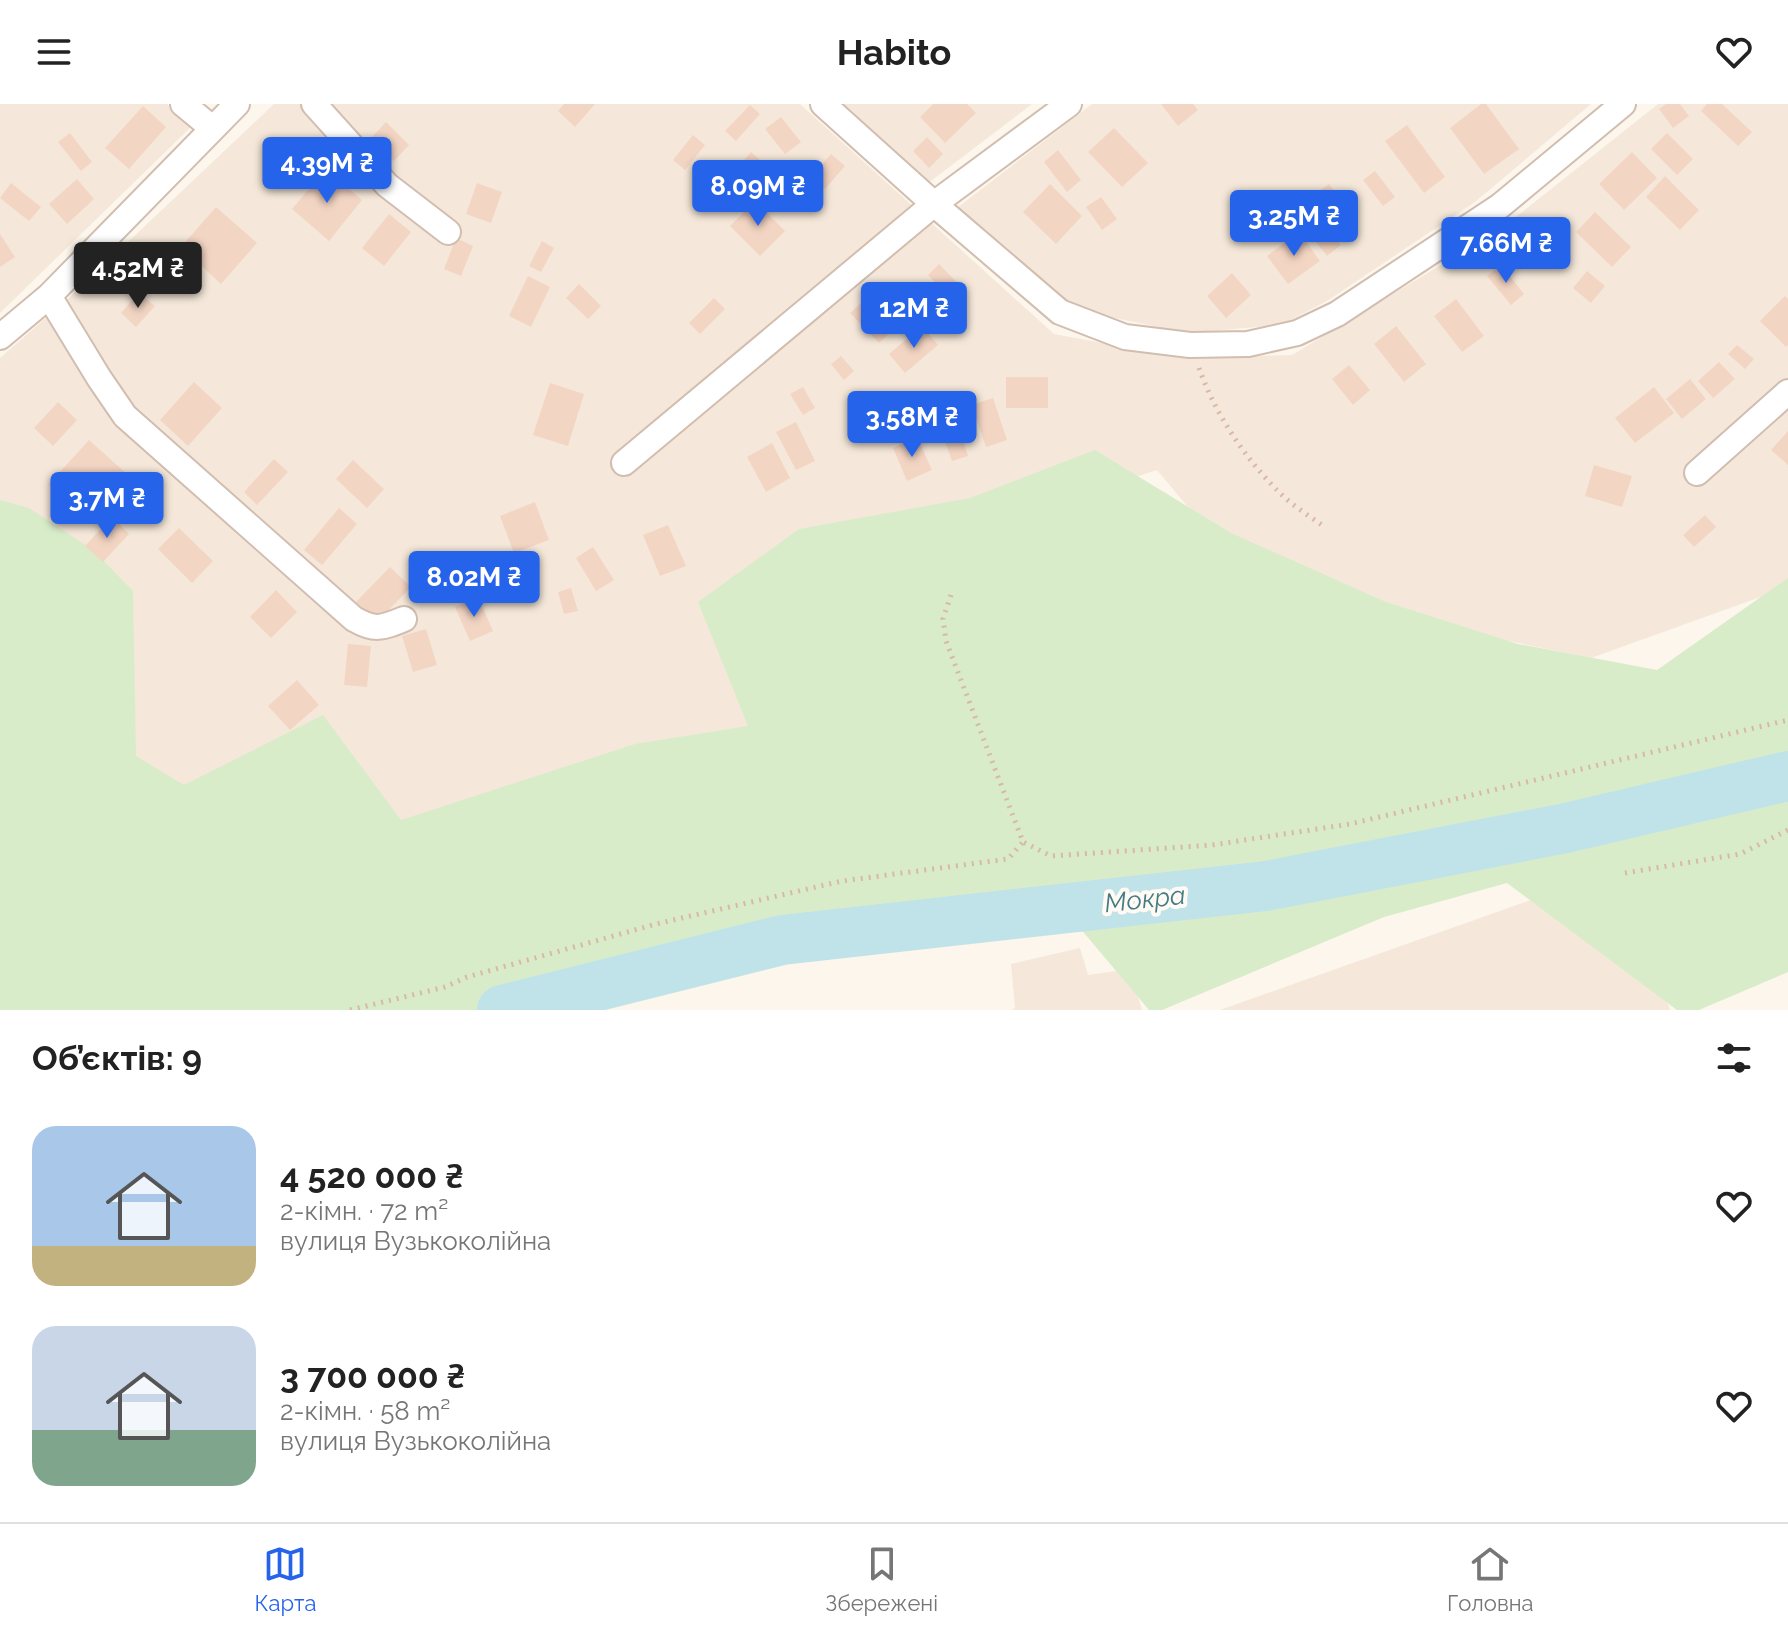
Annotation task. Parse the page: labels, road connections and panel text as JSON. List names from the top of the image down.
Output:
{
  "water": ["Мокра"],
  "page": {
    "header": "Habito",
    "price": [
      "4.39M ₴",
      "8.09M ₴",
      "3.25M ₴",
      "7.66M ₴",
      "4.52M ₴",
      "12M ₴",
      "3.58M ₴",
      "3.7M ₴",
      "8.02M ₴"
    ],
    "heading": "Об’єктів: 9",
    "list": [
      {
        "name": "4 520 000 ₴",
        "note": "2-кімн. · 72 m² · вулиця Вузькоколійна"
      },
      {
        "name": "3 700 000 ₴",
        "note": "2-кімн. · 58 m² · вулиця Вузькоколійна"
      }
    ],
    "tabs": ["Карта", "Збережені", "Головна"]
  }
}
